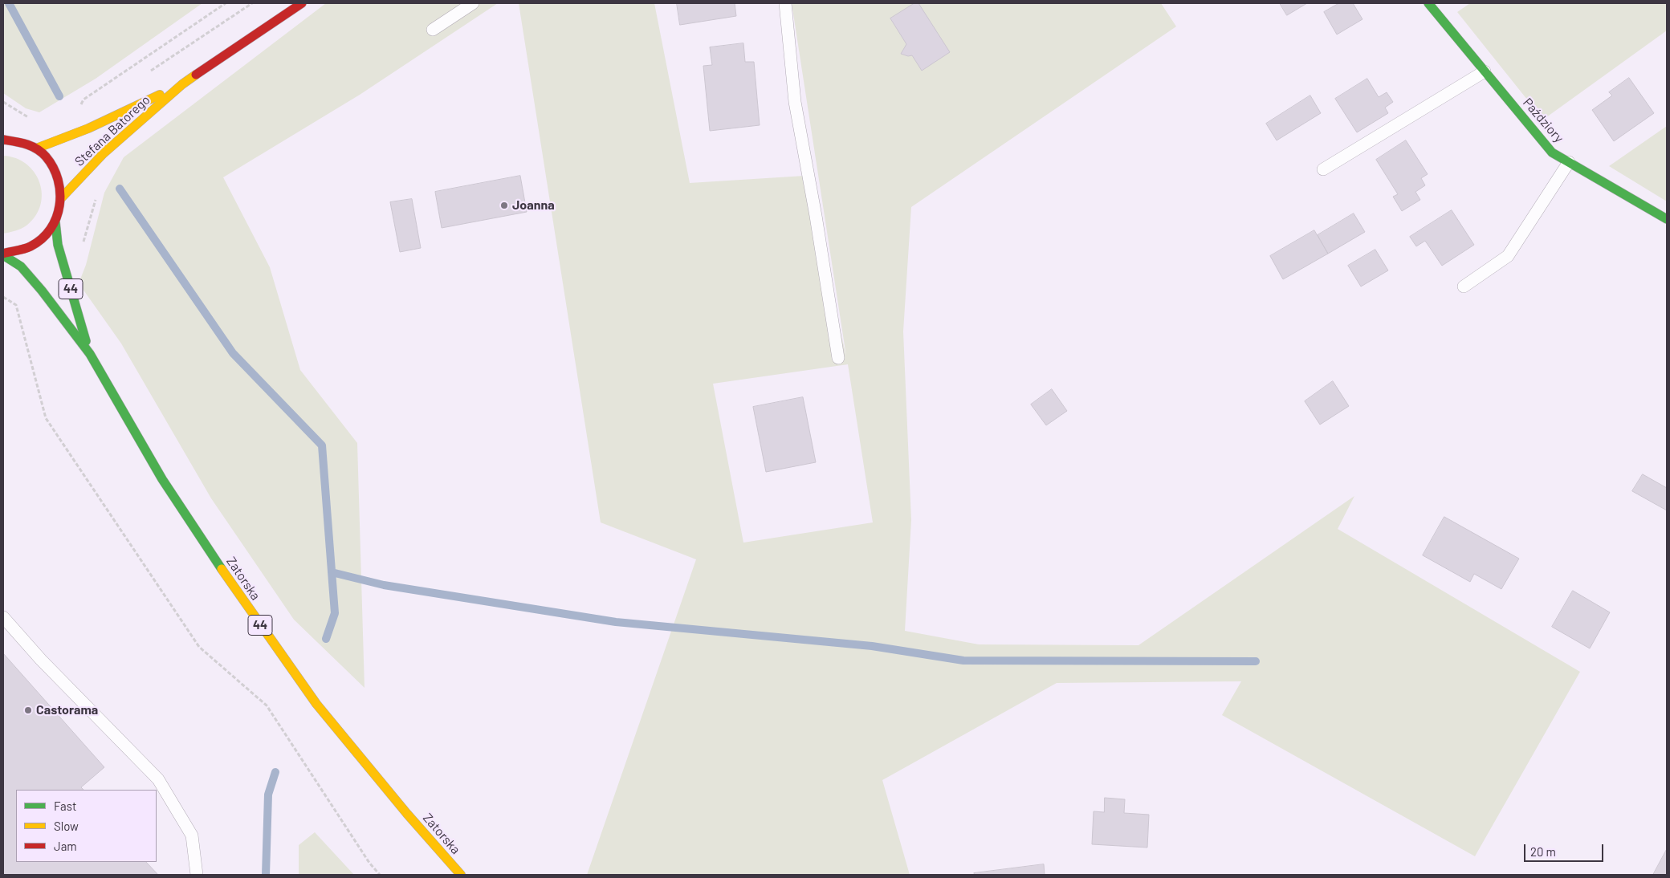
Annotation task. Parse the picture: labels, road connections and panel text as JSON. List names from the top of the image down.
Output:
{
  "streets": {
    "main road": [
      "Paździory",
      "Stefana Batorego",
      "44",
      "Zatorska"
    ]
  },
  "crossings": [
    ["Stefana Batorego", "44"],
    ["44", "Zatorska"]
  ],
  "places": ["Joanna", "Castorama"],
  "legend": ["Fast", "Slow", "Jam"],
  "scale_bar": "20 m"
}
